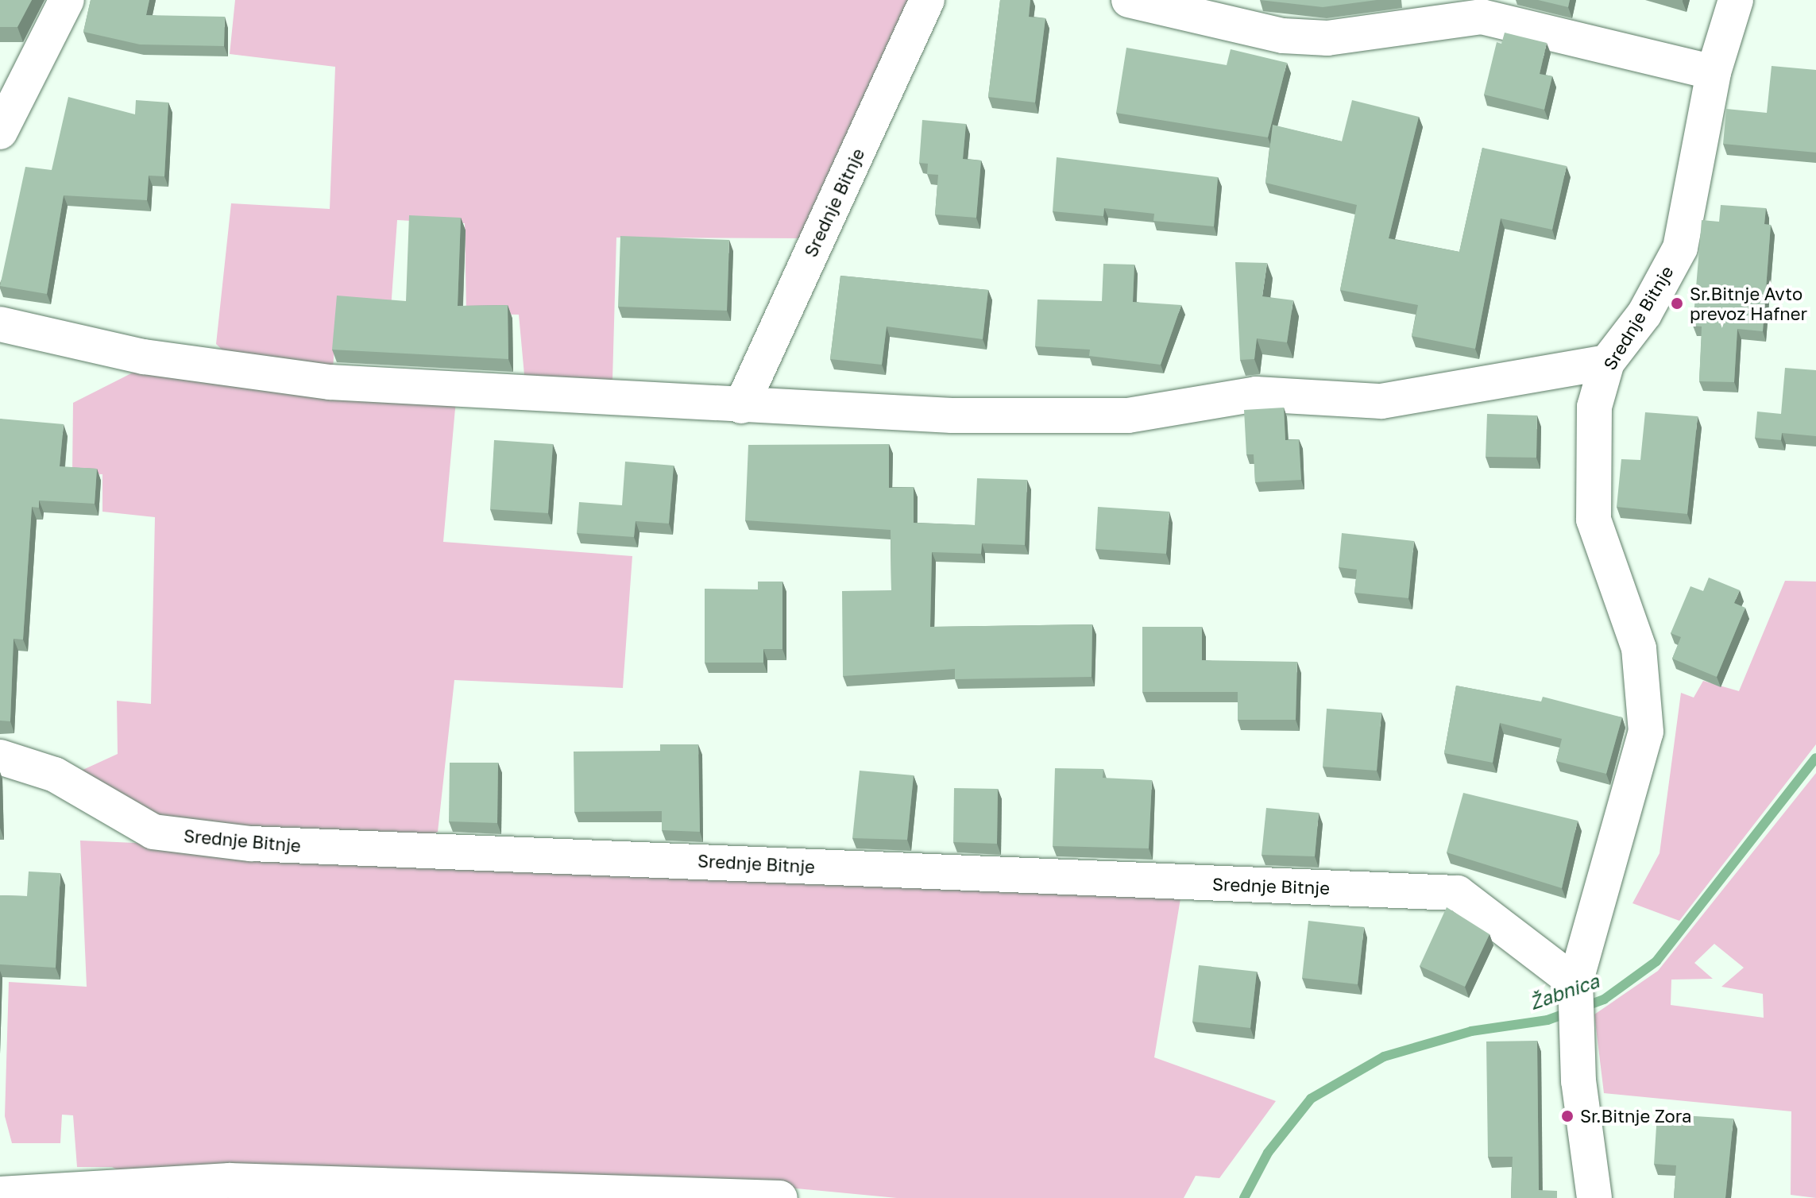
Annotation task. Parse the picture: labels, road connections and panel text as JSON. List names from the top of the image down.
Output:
{
  "streets": {
    "street": ["Srednje Bitnje"]
  },
  "water": ["Žabnica"],
  "places": ["Sr.Bitnje Avto prevoz Hafner", "Sr.Bitnje Zora"]
}
